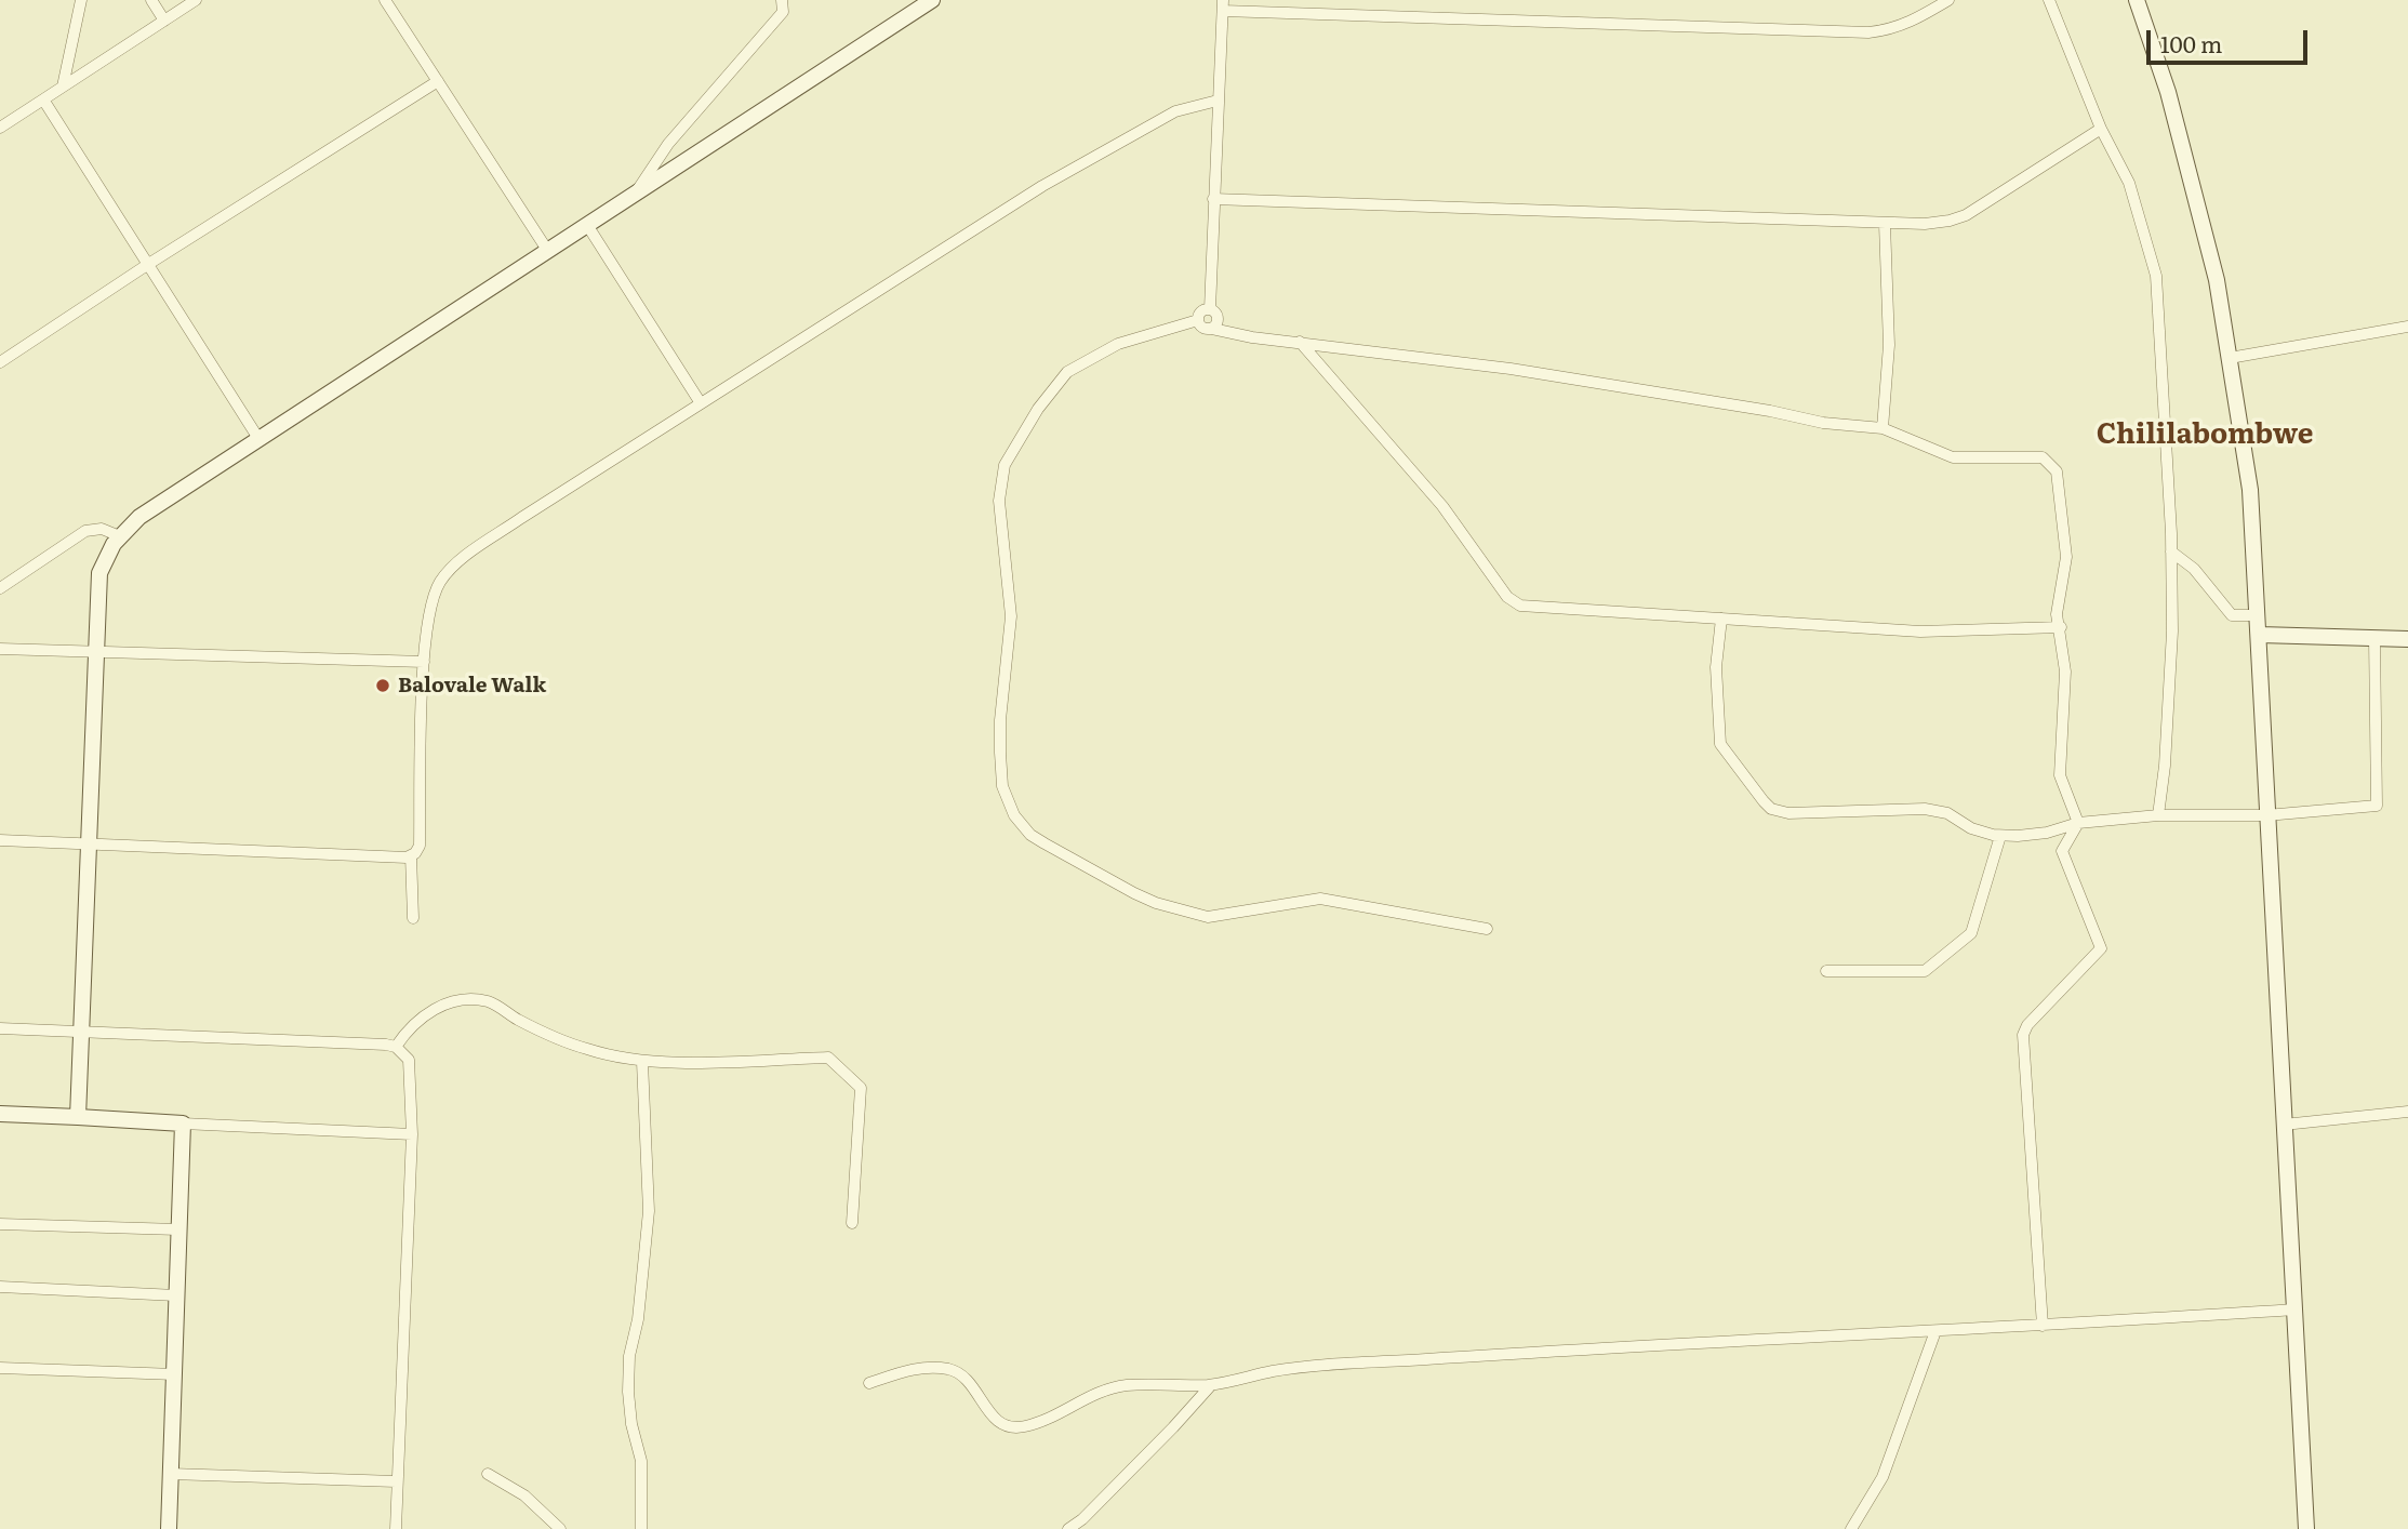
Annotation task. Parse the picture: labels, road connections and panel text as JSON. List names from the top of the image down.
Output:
{
  "districts": ["Chililabombwe"],
  "places": ["Balovale Walk"],
  "scale_bar": "100 m"
}
